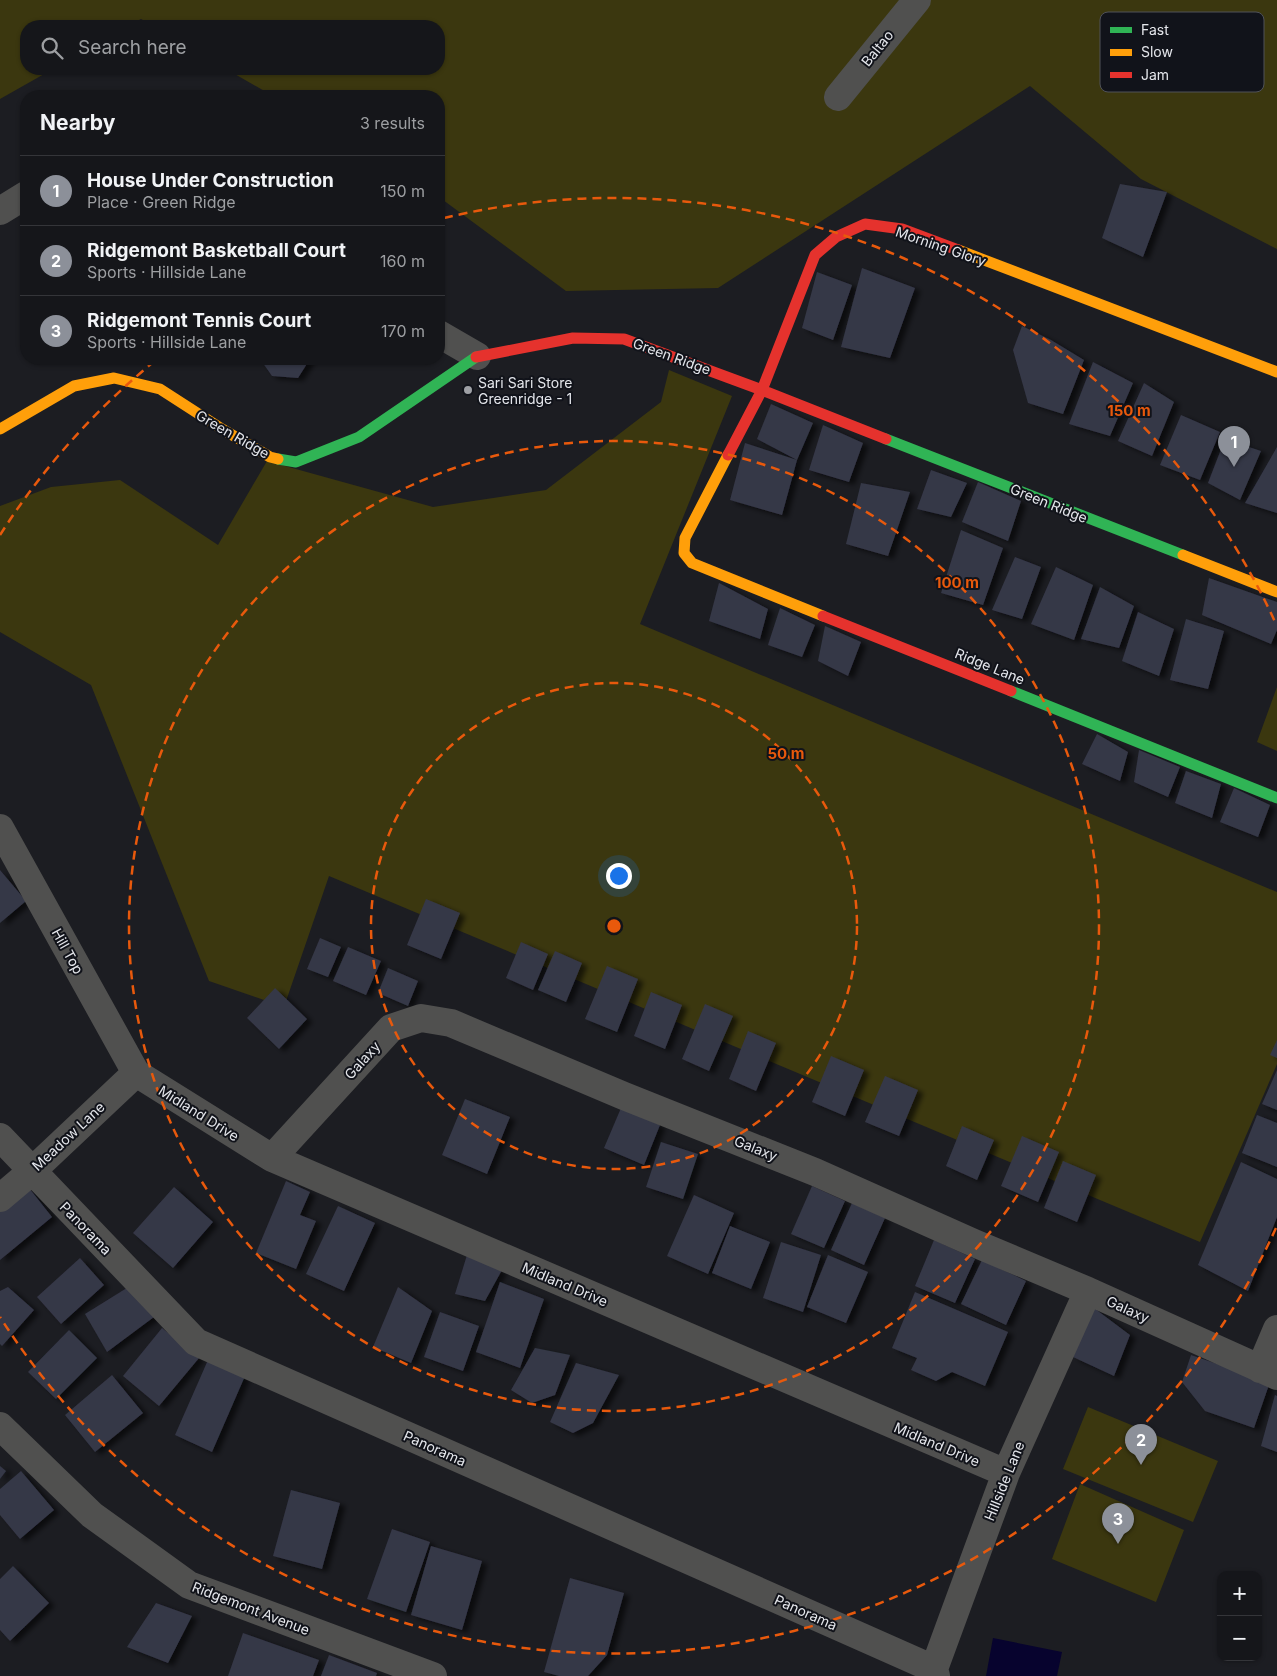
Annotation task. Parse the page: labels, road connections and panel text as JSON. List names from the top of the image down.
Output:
{
  "streets": {
    "street": [
      "Baltao",
      "Morning Glory",
      "Green Ridge",
      "Ridge Lane",
      "Hill Top",
      "Galaxy",
      "Midland Drive",
      "Meadow Lane",
      "Panorama",
      "Hillside Lane",
      "Ridgemont Avenue"
    ]
  },
  "crossings": [
    ["Morning Glory", "Green Ridge"],
    ["Morning Glory", "Ridge Lane"],
    ["Hill Top", "Midland Drive"],
    ["Hill Top", "Meadow Lane"],
    ["Galaxy", "Midland Drive"],
    ["Galaxy", "Hillside Lane"],
    ["Midland Drive", "Meadow Lane"],
    ["Midland Drive", "Hillside Lane"],
    ["Meadow Lane", "Panorama"],
    ["Panorama", "Hillside Lane"]
  ],
  "places": ["Sari Sari Store Greenridge - 1"],
  "legend": ["Fast", "Slow", "Jam"],
  "page": {
    "search": "Search here",
    "heading": ["Nearby", "3 results"],
    "list": [
      {
        "mark": "1",
        "name": "House Under Construction",
        "note": "Place · Green Ridge",
        "value": "150 m"
      },
      {
        "mark": "2",
        "name": "Ridgemont Basketball Court",
        "note": "Sports · Hillside Lane",
        "value": "160 m"
      },
      {
        "mark": "3",
        "name": "Ridgemont Tennis Court",
        "note": "Sports · Hillside Lane",
        "value": "170 m"
      }
    ],
    "pins": ["1", "2", "3"],
    "map_buttons": ["+", "−"]
  },
  "rings": ["150 m", "100 m", "50 m"]
}
